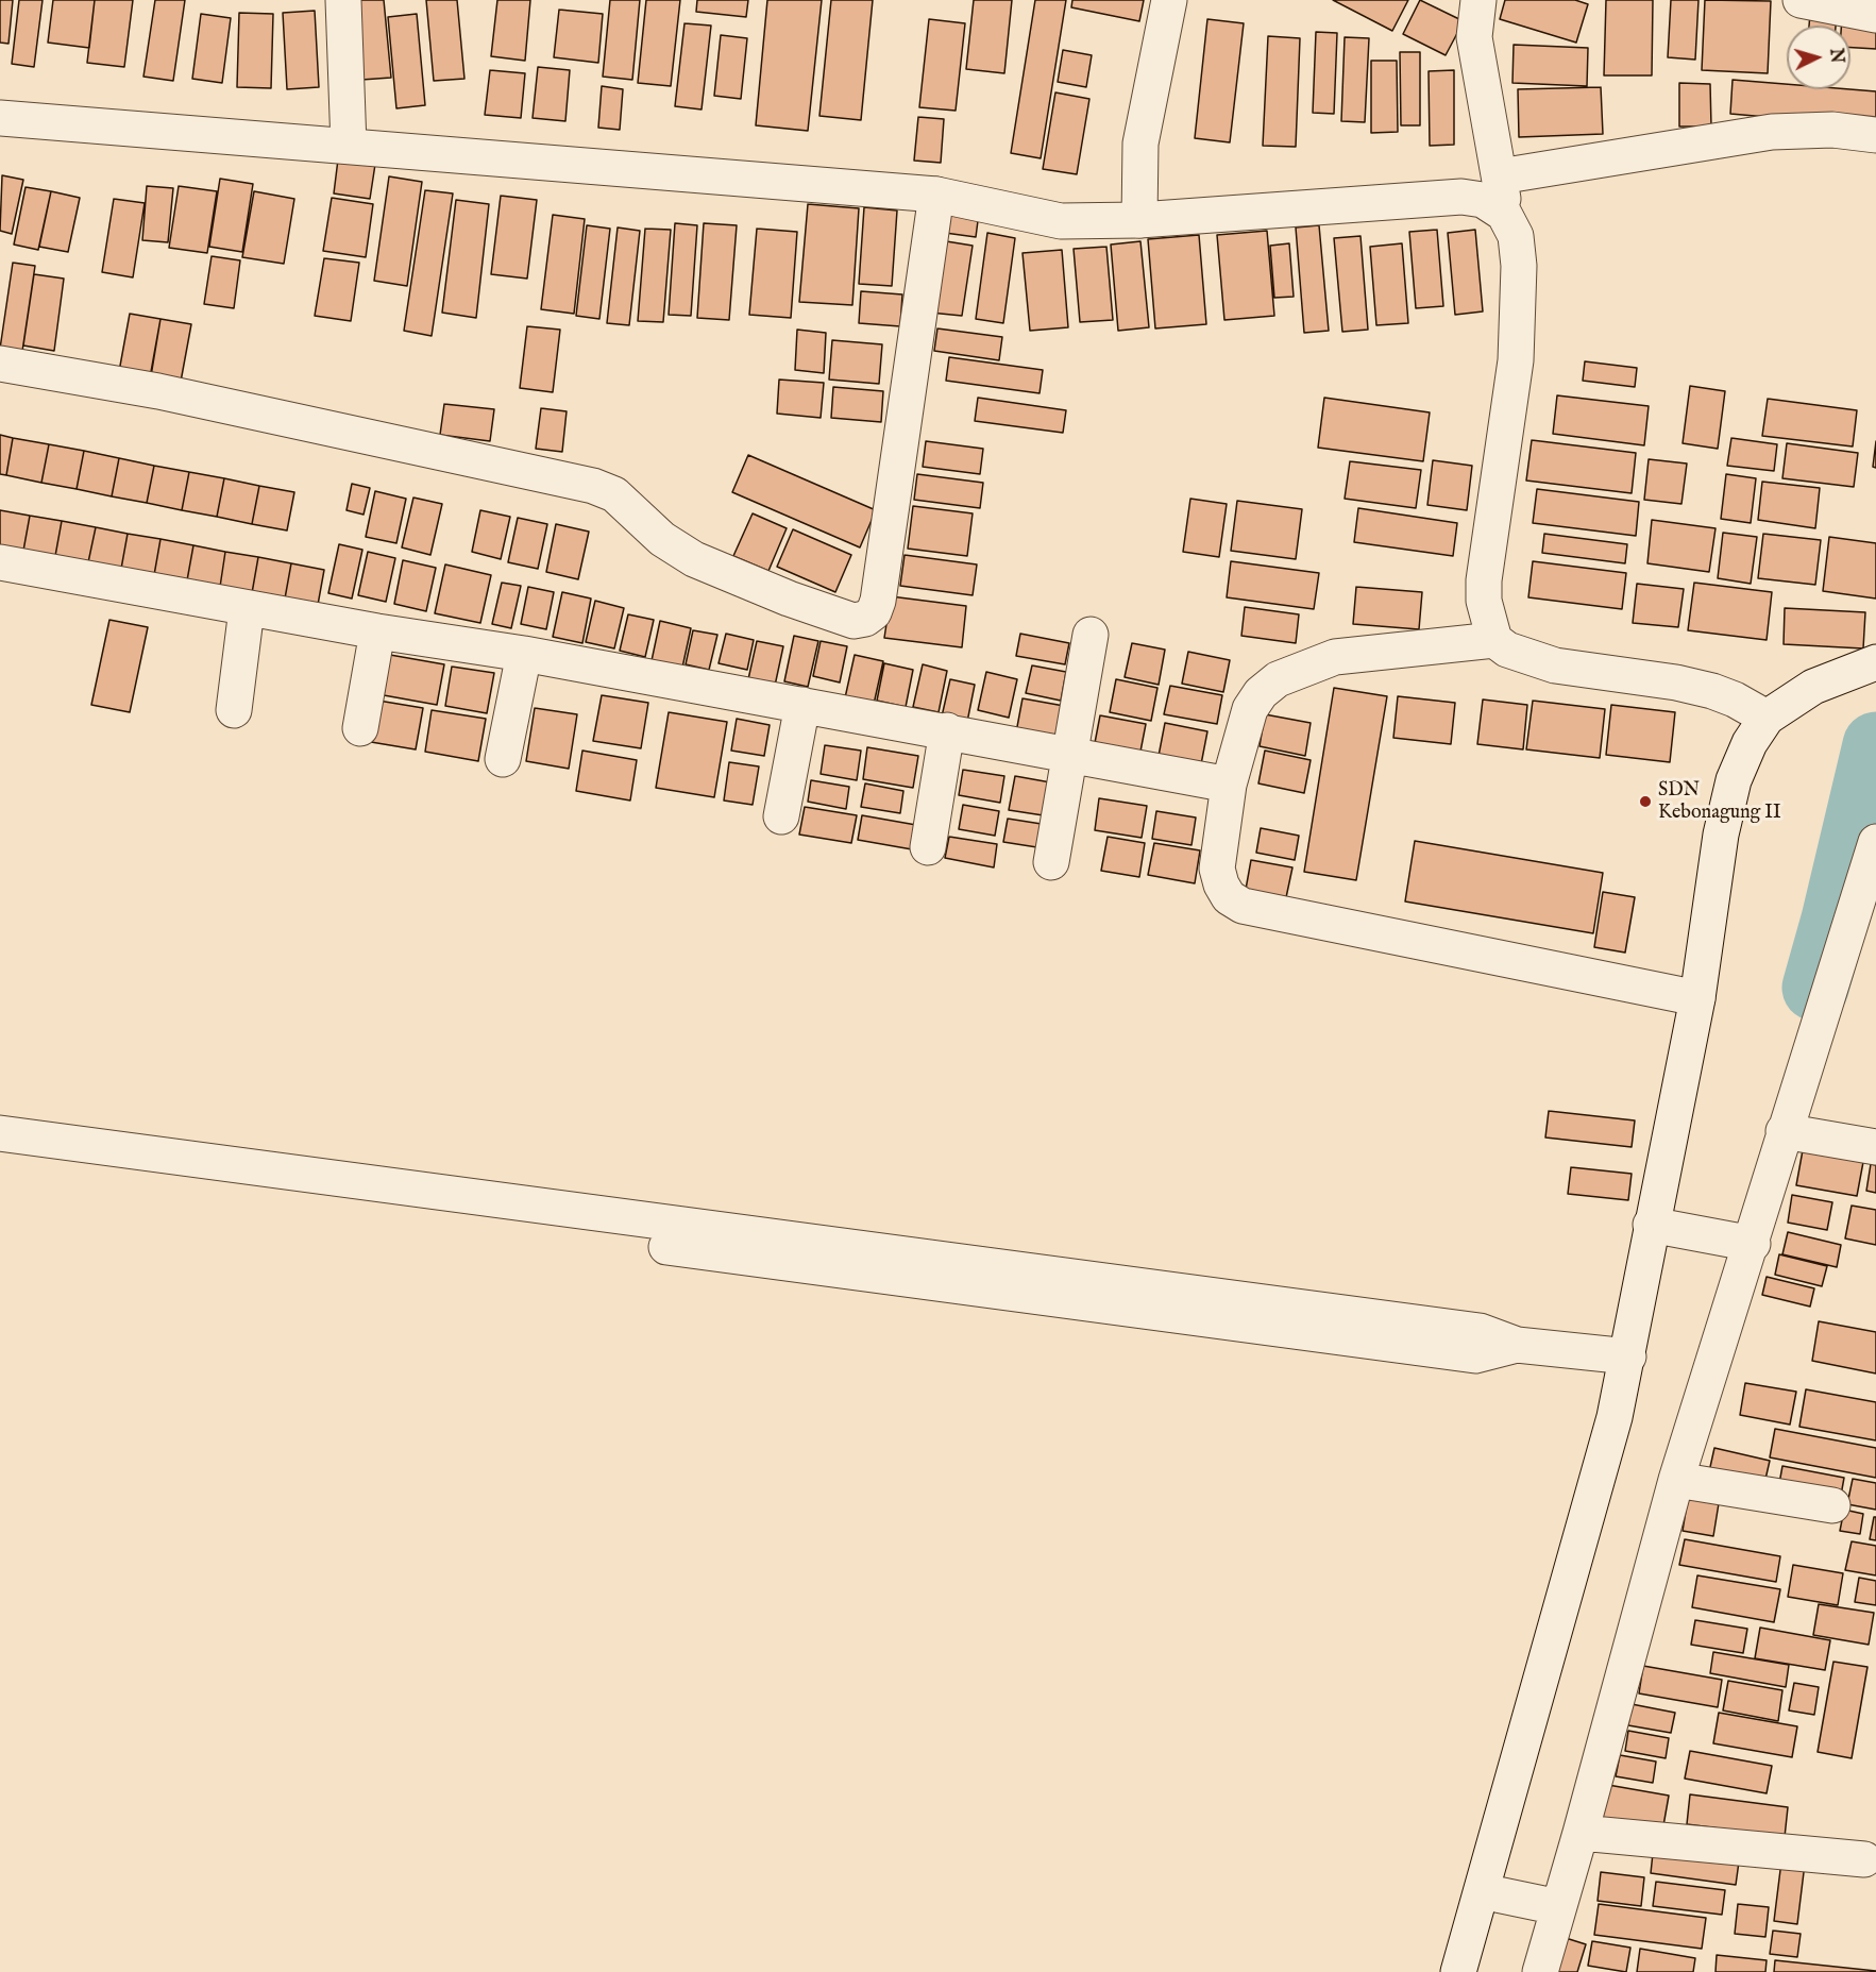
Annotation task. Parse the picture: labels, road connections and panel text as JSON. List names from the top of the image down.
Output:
{
  "places": ["SDN Kebonagung II"],
  "north": "right"
}
